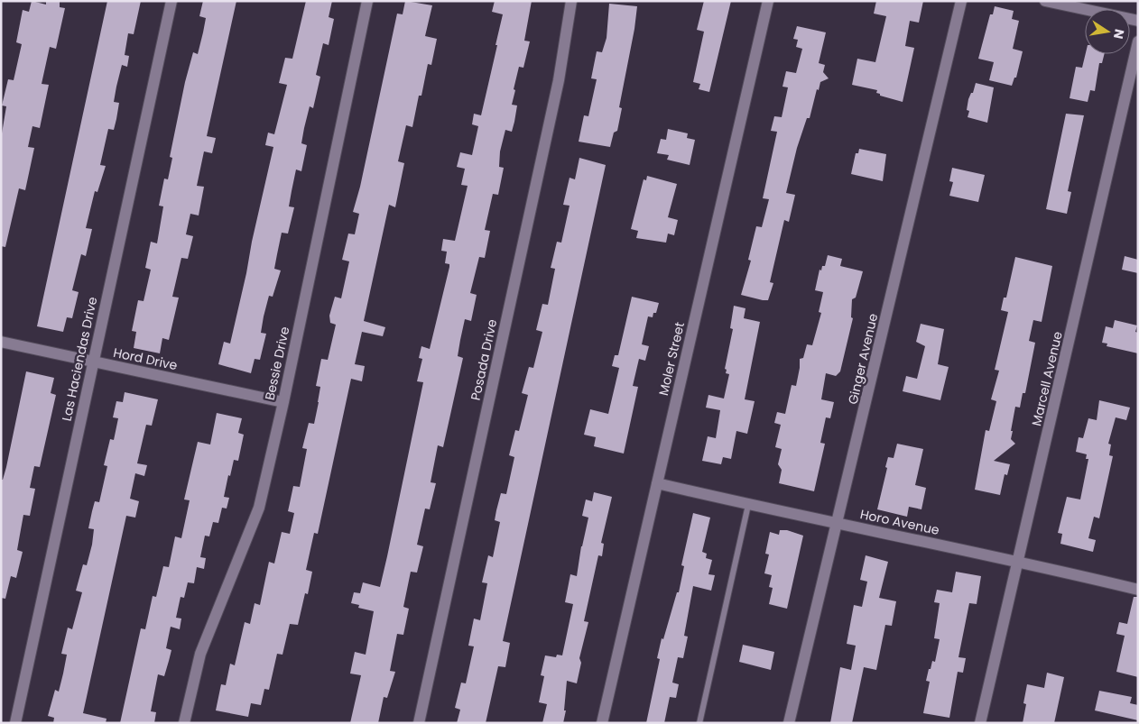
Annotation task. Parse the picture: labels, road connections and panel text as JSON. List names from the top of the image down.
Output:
{
  "streets": {
    "street": [
      "Las Haciendas Drive",
      "Hord Drive",
      "Moler Street",
      "Ginger Avenue",
      "Posada Drive",
      "Bessie Drive",
      "Marcell Avenue",
      "Horo Avenue"
    ]
  },
  "crossings": [
    ["Las Haciendas Drive", "Hord Drive"],
    ["Hord Drive", "Bessie Drive"],
    ["Moler Street", "Horo Avenue"],
    ["Ginger Avenue", "Horo Avenue"],
    ["Marcell Avenue", "Horo Avenue"]
  ],
  "north": "right"
}
